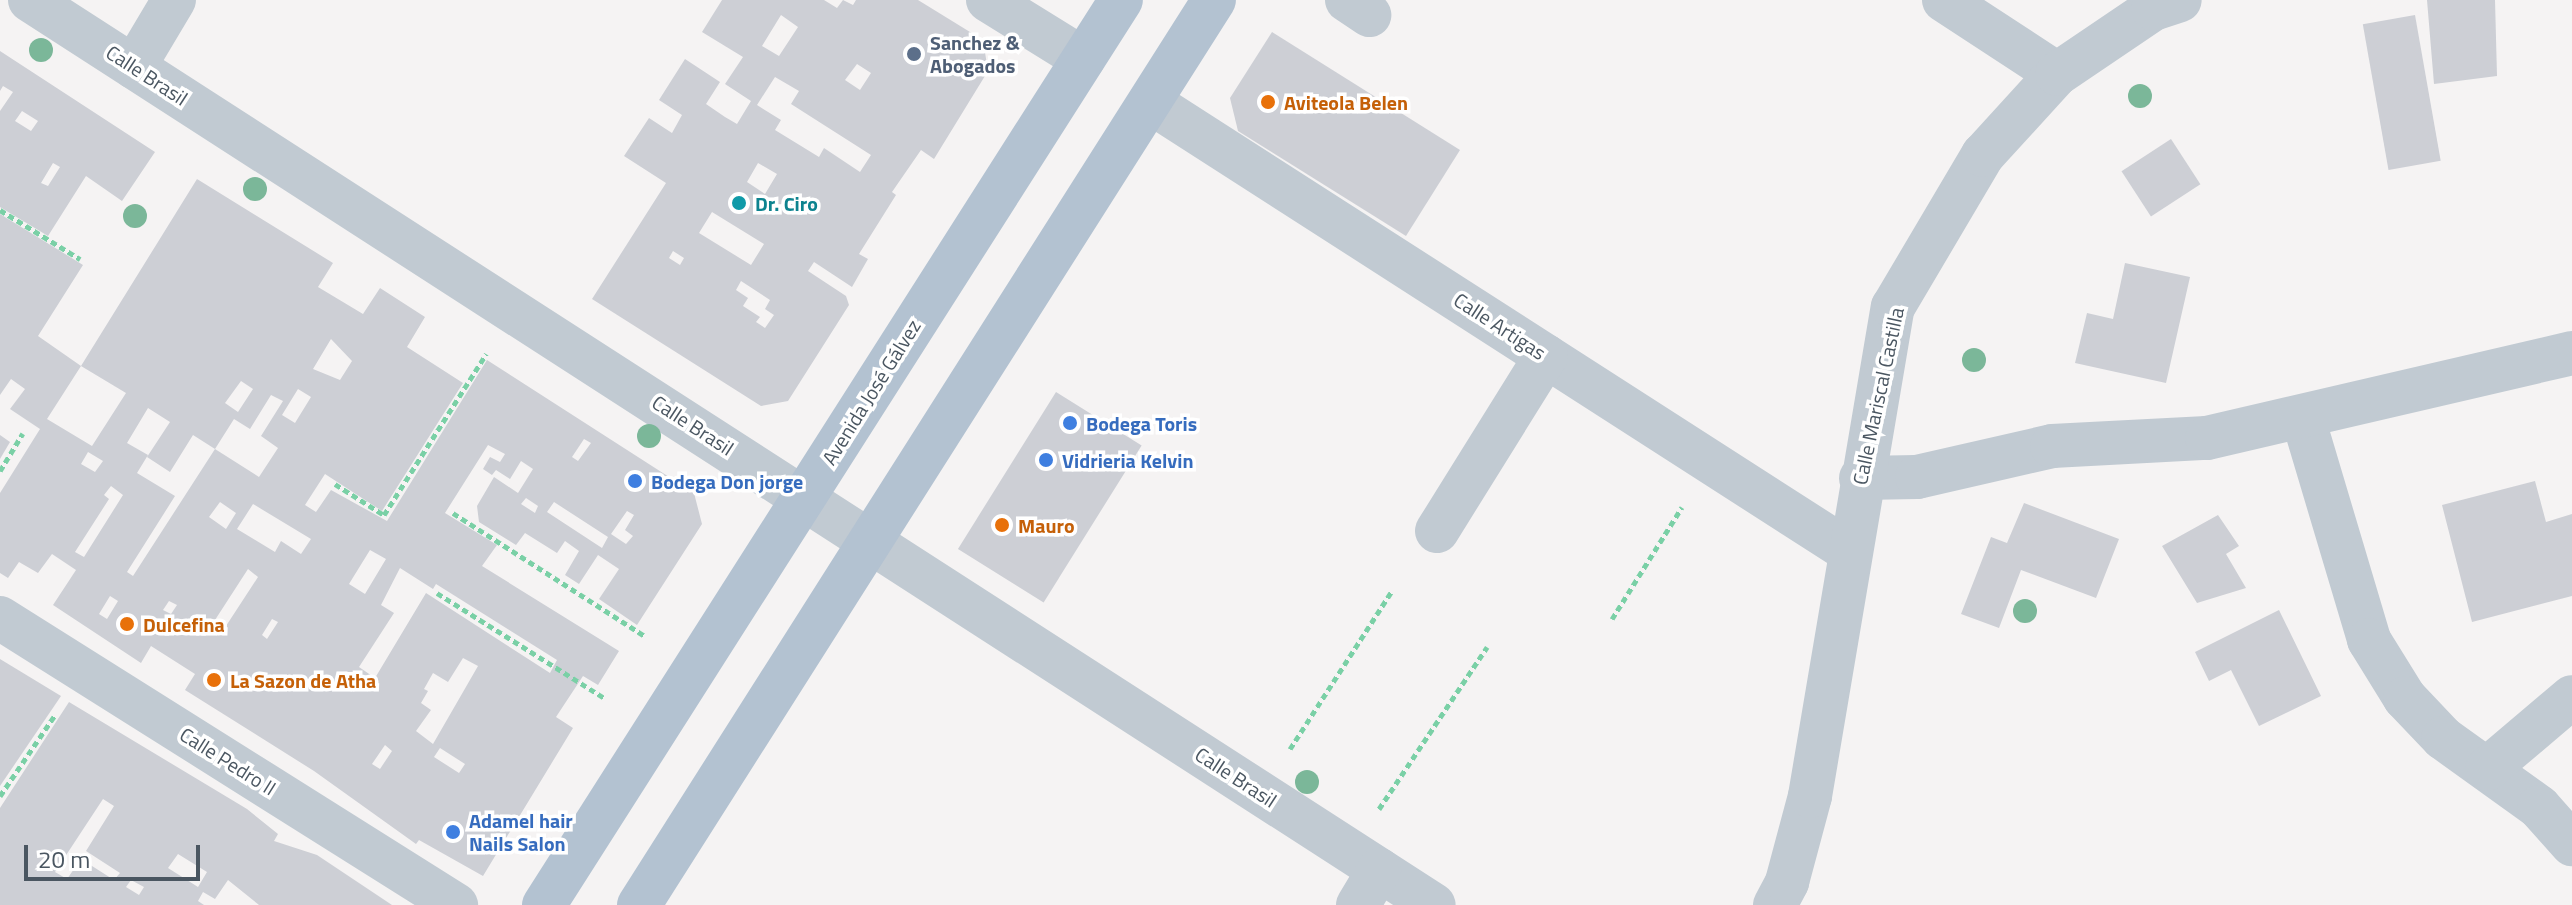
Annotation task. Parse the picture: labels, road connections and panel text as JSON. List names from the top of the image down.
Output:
{
  "streets": {
    "main road": ["Avenida José Gálvez"],
    "street": [
      "Calle Brasil",
      "Calle Artigas",
      "Calle Mariscal Castilla",
      "Calle Pedro II"
    ]
  },
  "crossings": [
    ["Calle Brasil", "Avenida José Gálvez"],
    ["Calle Artigas", "Calle Mariscal Castilla"]
  ],
  "places": [
    "Sanchez & Abogados",
    "Aviteola Belen",
    "Dr. Ciro",
    "Bodega Toris",
    "Vidrieria Kelvin",
    "Bodega Don jorge",
    "Mauro",
    "Dulcefina",
    "La Sazon de Atha",
    "Adamel hair Nails Salon"
  ],
  "scale_bar": "20 m"
}
